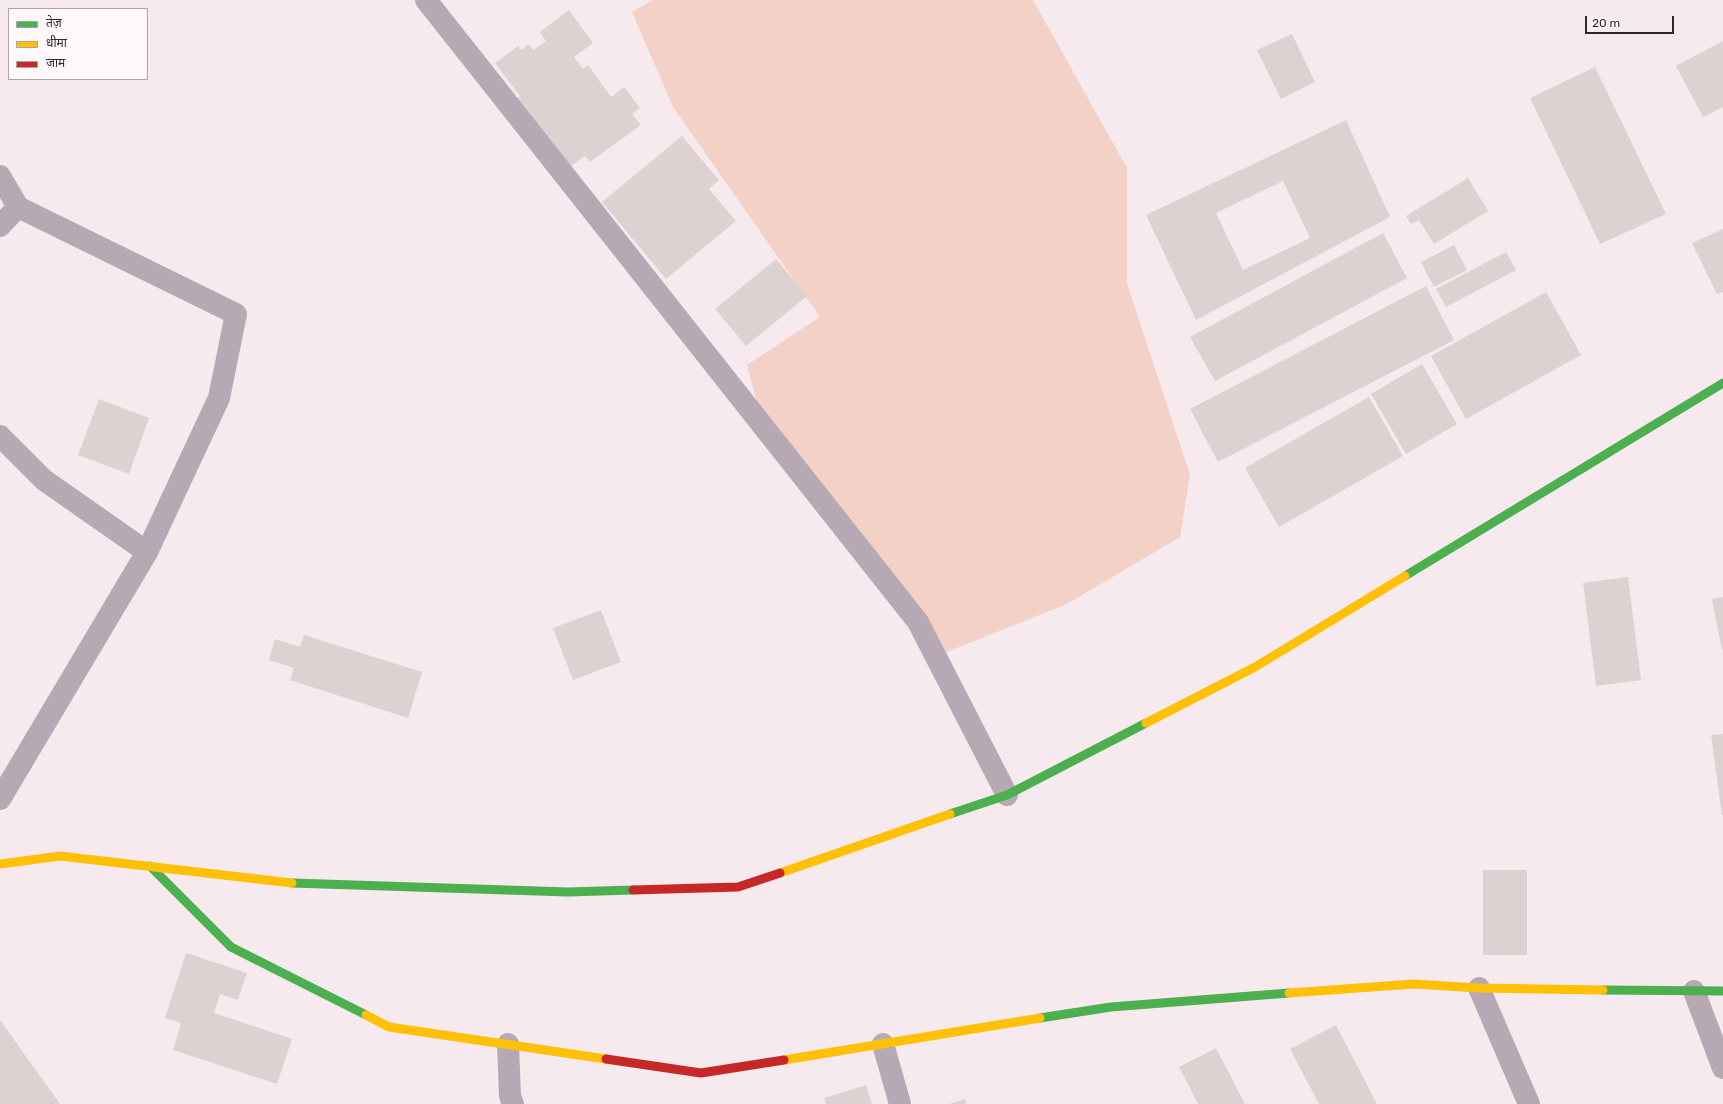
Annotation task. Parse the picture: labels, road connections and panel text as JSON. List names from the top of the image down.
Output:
{
  "legend": ["तेज़", "धीमा", "जाम"],
  "scale_bar": "20 m"
}
